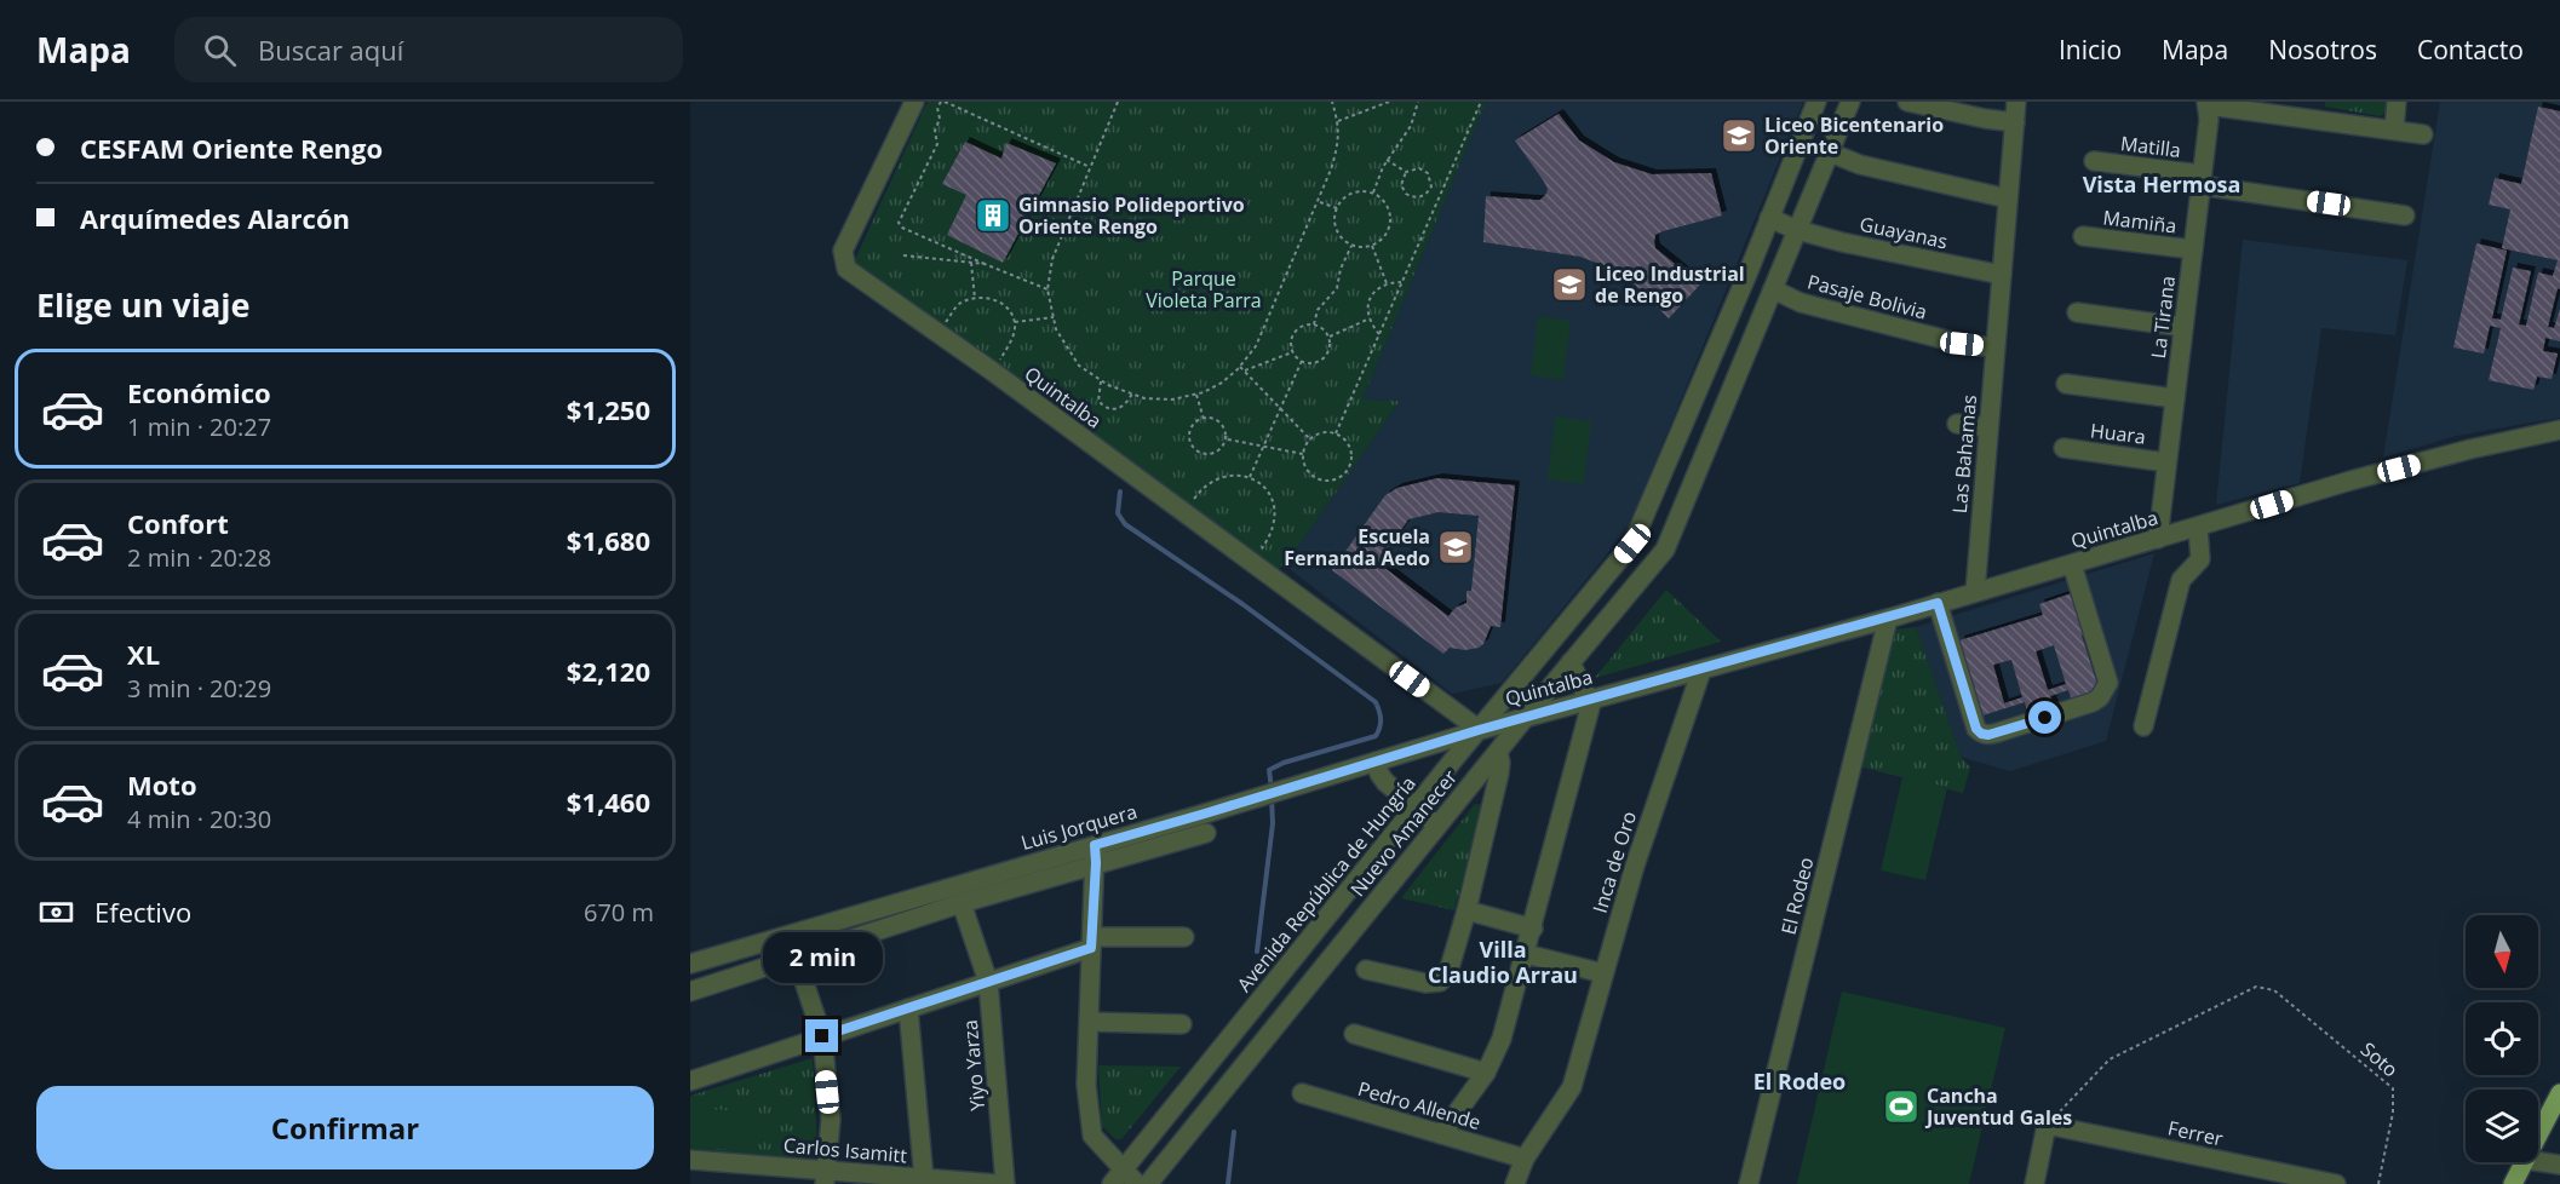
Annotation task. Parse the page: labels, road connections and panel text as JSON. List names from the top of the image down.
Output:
{
  "streets": {
    "street": [
      "Matilla",
      "Mamiña",
      "Guayanas",
      "Pasaje Bolivia",
      "La Tirana",
      "Quintalba",
      "Huara",
      "Las Bahamas",
      "Luis Jorquera",
      "Nuevo Amanecer",
      "Inca de Oro",
      "Avenida República de Hungría",
      "El Rodeo",
      "Yiyo Yarza",
      "Pedro Allende",
      "Ferrer",
      "Carlos Isamitt"
    ],
    "path": ["Soto"]
  },
  "crossings": [
    ["Matilla", "La Tirana"],
    ["Mamiña", "La Tirana"],
    ["Guayanas", "Las Bahamas"],
    ["Guayanas", "Nuevo Amanecer"],
    ["Guayanas", "Avenida República de Hungría"],
    ["Pasaje Bolivia", "Las Bahamas"],
    ["Pasaje Bolivia", "Nuevo Amanecer"],
    ["La Tirana", "Quintalba"],
    ["La Tirana", "Huara"],
    ["Quintalba", "Las Bahamas"],
    ["Quintalba", "Luis Jorquera"],
    ["Quintalba", "Nuevo Amanecer"],
    ["Quintalba", "Inca de Oro"],
    ["Quintalba", "Avenida República de Hungría"],
    ["Quintalba", "El Rodeo"],
    ["Luis Jorquera", "Avenida República de Hungría"],
    ["Inca de Oro", "Pedro Allende"],
    ["Soto", "Ferrer"]
  ],
  "districts": ["Vista Hermosa", "Villa Claudio Arrau", "El Rodeo"],
  "parks": ["Parque Violeta Parra"],
  "places": {
    "school or university": ["Liceo Bicentenario Oriente", "Liceo Industrial de Rengo", "Escuela Fernanda Aedo"],
    "building": ["Gimnasio Polideportivo Oriente Rengo"],
    "sports": ["Cancha Juventud Gales"]
  },
  "north": "bottom",
  "page": {
    "header": "Mapa",
    "search": "Buscar aquí",
    "nav": [
      "Inicio",
      "Mapa",
      "Nosotros",
      "Contacto"
    ],
    "banner": ["CESFAM Oriente Rengo", "Arquímedes Alarcón"],
    "heading": "Elige un viaje",
    "list": [
      {
        "name": "Económico",
        "note": "1 min · 20:27",
        "value": "$1,250"
      },
      {
        "name": "Confort",
        "note": "2 min · 20:28",
        "value": "$1,680"
      },
      {
        "name": "XL",
        "note": "3 min · 20:29",
        "value": "$2,120"
      },
      {
        "name": "Moto",
        "note": "4 min · 20:30",
        "value": "$1,460"
      }
    ],
    "pay": ["Efectivo", "670 m"],
    "bubble": "2 min",
    "buttons": "Confirmar"
  }
}
